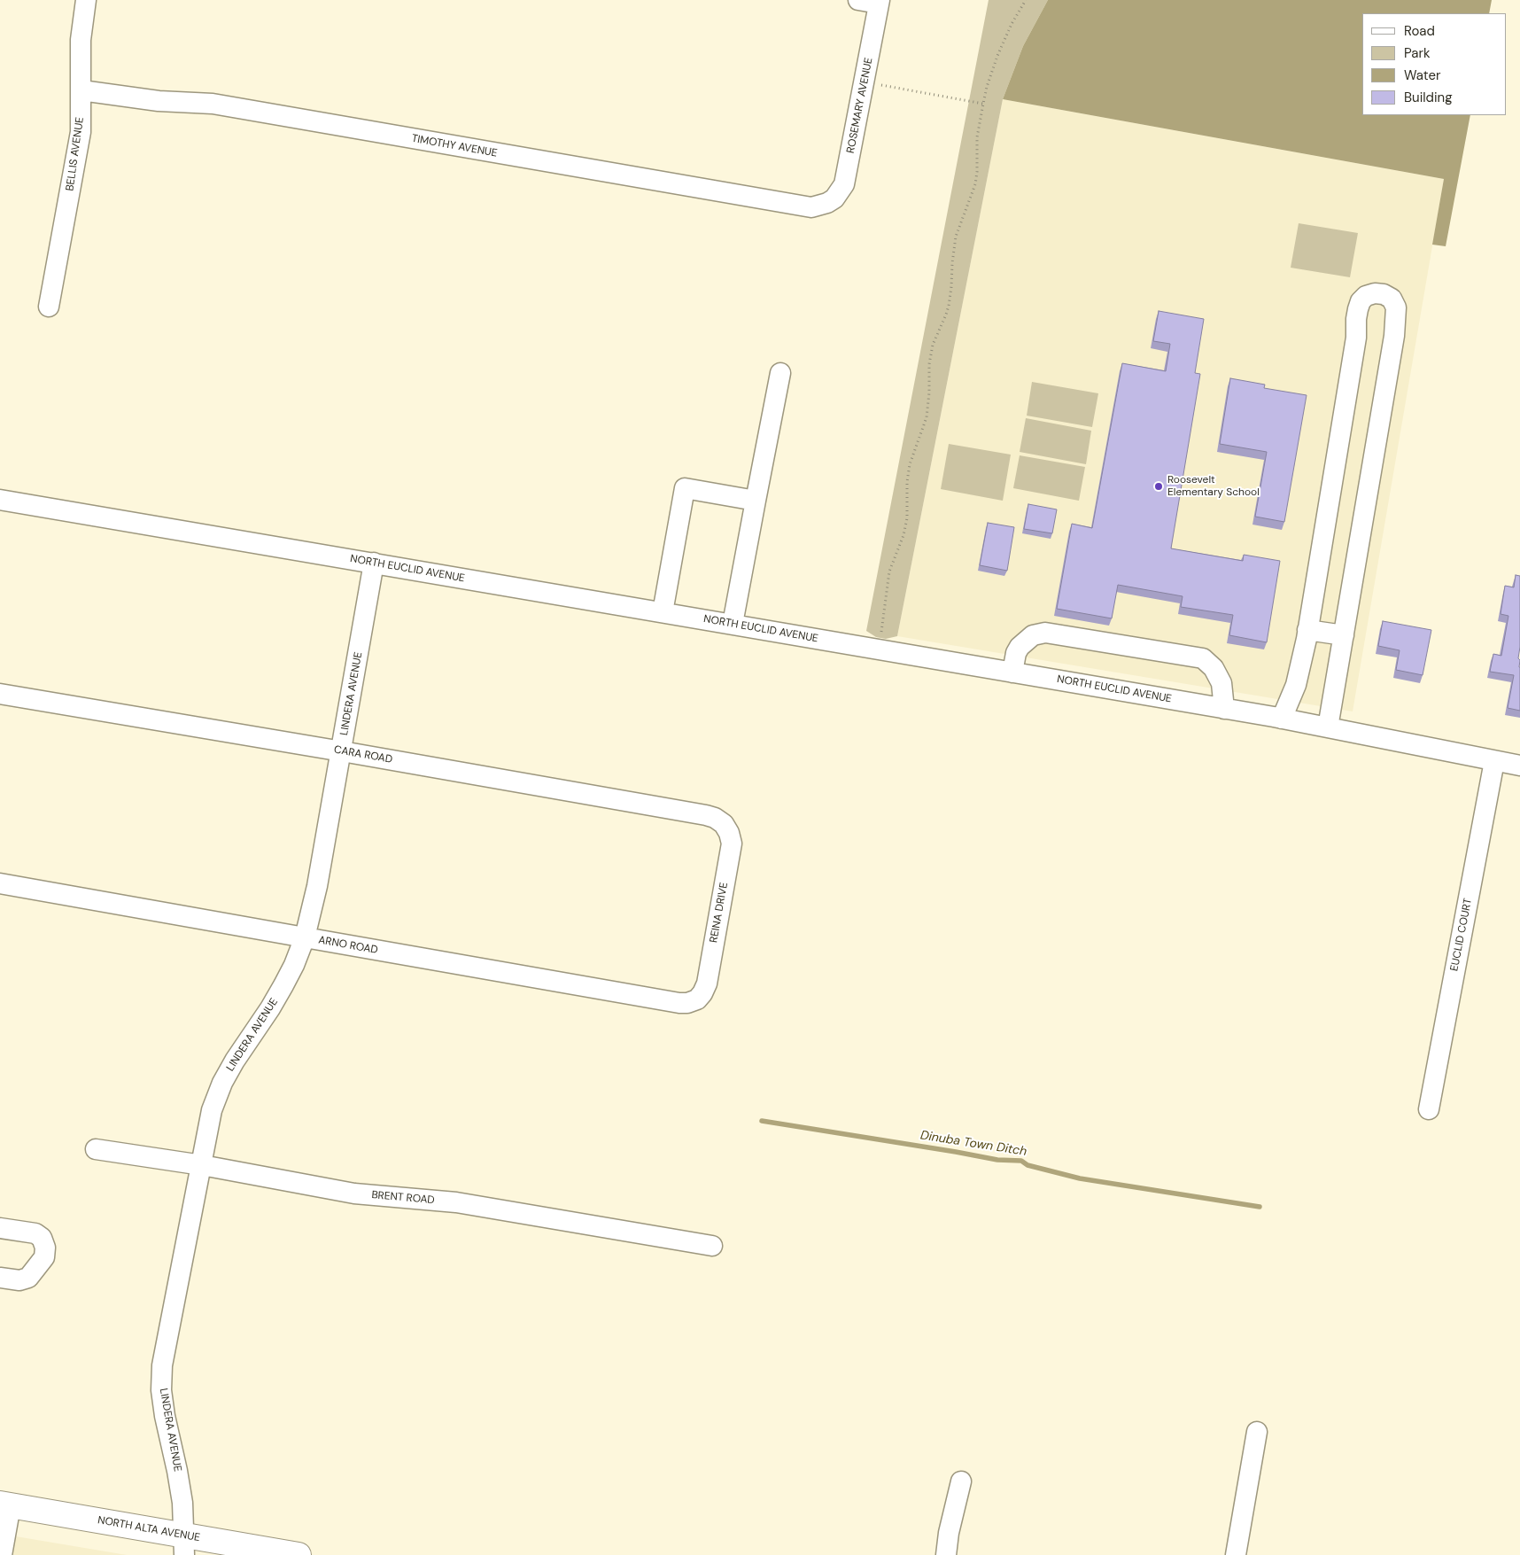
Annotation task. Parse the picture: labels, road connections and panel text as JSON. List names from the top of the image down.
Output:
{
  "streets": {
    "main road": ["NORTH ALTA AVENUE"],
    "street": [
      "ROSEMARY AVENUE",
      "TIMOTHY AVENUE",
      "BELLIS AVENUE",
      "NORTH EUCLID AVENUE",
      "LINDERA AVENUE",
      "CARA ROAD",
      "REINA DRIVE",
      "EUCLID COURT",
      "ARNO ROAD",
      "BRENT ROAD"
    ]
  },
  "crossings": [
    ["ROSEMARY AVENUE", "TIMOTHY AVENUE"],
    ["TIMOTHY AVENUE", "BELLIS AVENUE"],
    ["NORTH EUCLID AVENUE", "LINDERA AVENUE"],
    ["NORTH EUCLID AVENUE", "EUCLID COURT"],
    ["LINDERA AVENUE", "CARA ROAD"],
    ["LINDERA AVENUE", "ARNO ROAD"],
    ["LINDERA AVENUE", "BRENT ROAD"],
    ["LINDERA AVENUE", "NORTH ALTA AVENUE"],
    ["CARA ROAD", "REINA DRIVE"],
    ["REINA DRIVE", "ARNO ROAD"]
  ],
  "water": ["Dinuba Town Ditch"],
  "places": ["Roosevelt Elementary School"],
  "legend": [
    "Road",
    "Park",
    "Water",
    "Building"
  ]
}
